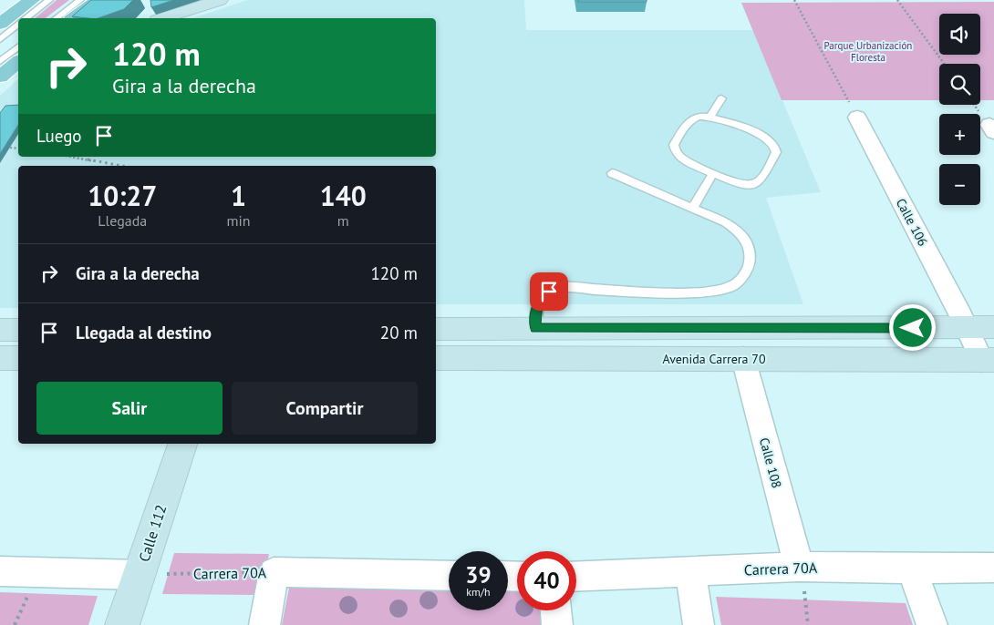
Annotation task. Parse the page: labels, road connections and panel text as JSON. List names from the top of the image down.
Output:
{
  "streets": {
    "street": [
      "Calle 106",
      "Avenida Carrera 70",
      "Calle 108",
      "Calle 112",
      "Carrera 70A"
    ]
  },
  "crossings": [
    ["Calle 106", "Avenida Carrera 70"],
    ["Avenida Carrera 70", "Calle 108"],
    ["Calle 108", "Carrera 70A"],
    ["Calle 112", "Carrera 70A"]
  ],
  "parks": ["Parque Urbanización Floresta"],
  "page": {
    "map_buttons": ["+", "−"],
    "turn": ["120 m", "Gira a la derecha"],
    "then": "Luego",
    "eta": [
      "10:27",
      "Llegada",
      "1",
      "min",
      "140",
      "m"
    ],
    "list": [
      {
        "name": "Gira a la derecha",
        "value": "120 m"
      },
      {
        "name": "Llegada al destino",
        "value": "20 m"
      }
    ],
    "buttons": ["Salir", "Compartir"],
    "speed": "39 km/h",
    "limit": "40"
  }
}
